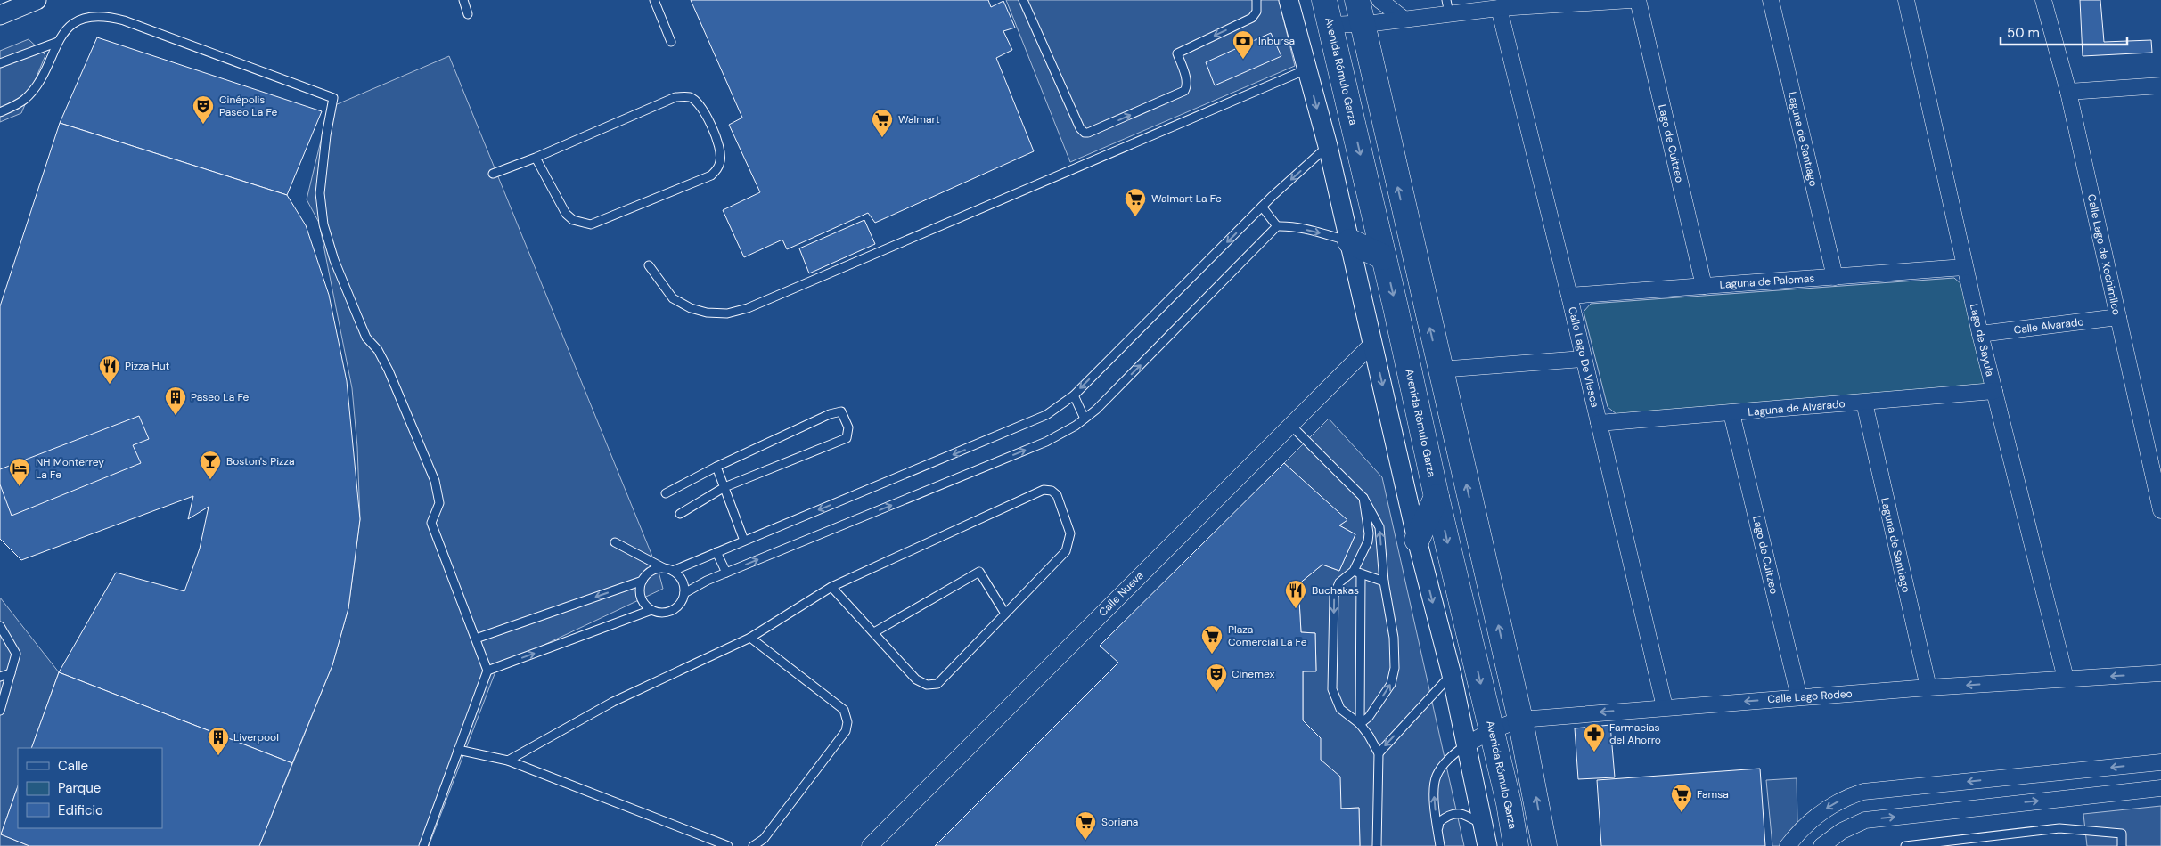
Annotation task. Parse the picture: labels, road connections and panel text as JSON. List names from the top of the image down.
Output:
{
  "streets": {
    "main road": ["Avenida Rómulo Garza"],
    "street": [
      "Laguna de Santiago",
      "Lago de Cuitzeo",
      "Calle Lago de Xochimilco",
      "Laguna de Palomas",
      "Calle Alvarado",
      "Lago de Sayula",
      "Calle Lago De Viesca",
      "Laguna de Alvarado",
      "Calle Nueva",
      "Calle Lago Rodeo"
    ]
  },
  "crossings": [
    ["Avenida Rómulo Garza", "Calle Lago Rodeo"],
    ["Laguna de Santiago", "Laguna de Palomas"],
    ["Laguna de Santiago", "Laguna de Alvarado"],
    ["Laguna de Santiago", "Calle Lago Rodeo"],
    ["Lago de Cuitzeo", "Laguna de Palomas"],
    ["Lago de Cuitzeo", "Laguna de Alvarado"],
    ["Lago de Cuitzeo", "Calle Lago Rodeo"],
    ["Calle Lago de Xochimilco", "Calle Alvarado"],
    ["Laguna de Palomas", "Lago de Sayula"],
    ["Laguna de Palomas", "Calle Lago De Viesca"],
    ["Calle Alvarado", "Lago de Sayula"],
    ["Lago de Sayula", "Laguna de Alvarado"],
    ["Lago de Sayula", "Calle Lago Rodeo"],
    ["Calle Lago De Viesca", "Laguna de Alvarado"],
    ["Calle Lago De Viesca", "Calle Lago Rodeo"]
  ],
  "places": {
    "bank": ["Inbursa"],
    "theatre": ["Cinépolis Paseo La Fe", "Cinemex"],
    "supermarket": [
      "Walmart",
      "Walmart La Fe",
      "Plaza Comercial La Fe",
      "Famsa",
      "Soriana"
    ],
    "restaurant": ["Pizza Hut", "Buchakas"],
    "building": ["Paseo La Fe", "Liverpool"],
    "bar": ["Boston's Pizza"],
    "hotel": ["NH Monterrey La Fe"],
    "pharmacy": ["Farmacias del Ahorro"]
  },
  "legend": ["Calle", "Parque", "Edificio"],
  "scale_bar": "50 m"
}
